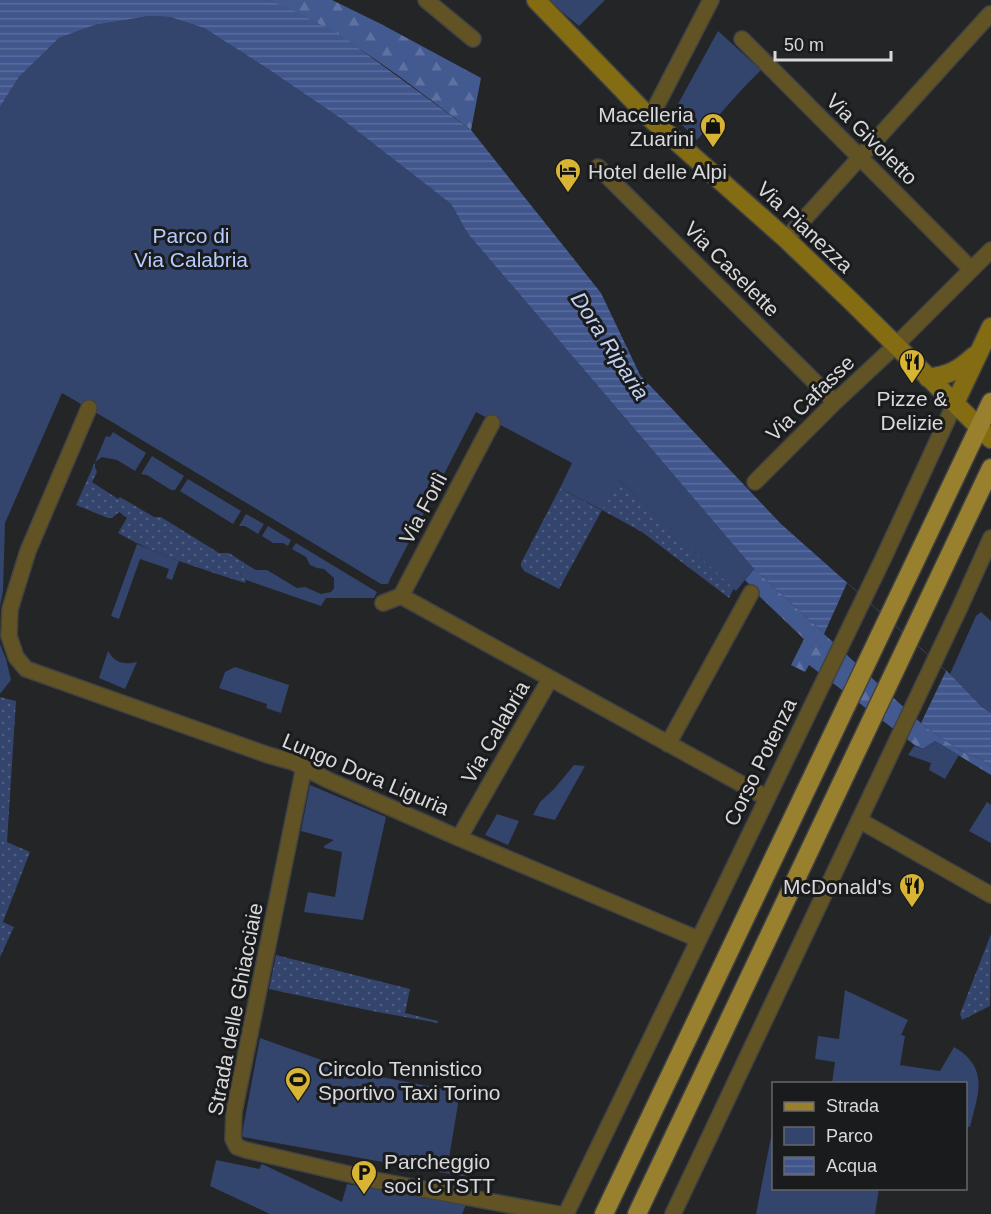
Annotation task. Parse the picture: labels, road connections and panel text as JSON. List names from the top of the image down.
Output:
{
  "streets": {
    "street": [
      "Via Givoletto",
      "Via Pianezza",
      "Via Caselette",
      "Via Cafasse",
      "Via Forlì",
      "Via Calabria",
      "Corso Potenza",
      "Lungo Dora Liguria",
      "Strada delle Ghiacciaie"
    ]
  },
  "crossings": [
    ["Via Givoletto", "Via Cafasse"],
    ["Via Pianezza", "Via Cafasse"],
    ["Via Pianezza", "Corso Potenza"],
    ["Via Caselette", "Via Cafasse"],
    ["Via Forlì", "Via Calabria"],
    ["Via Calabria", "Corso Potenza"],
    ["Via Calabria", "Lungo Dora Liguria"],
    ["Corso Potenza", "Lungo Dora Liguria"],
    ["Lungo Dora Liguria", "Strada delle Ghiacciaie"]
  ],
  "water": ["Dora Riparia"],
  "parks": ["Parco di Via Calabria"],
  "places": {
    "shop": ["Macelleria Zuarini"],
    "hotel": ["Hotel delle Alpi"],
    "restaurant": ["Pizze & Delizie", "McDonald's"],
    "sports": ["Circolo Tennistico Sportivo Taxi Torino"],
    "parking": ["Parcheggio soci CTSTT"]
  },
  "legend": ["Strada", "Parco", "Acqua"],
  "scale_bar": "50 m"
}
